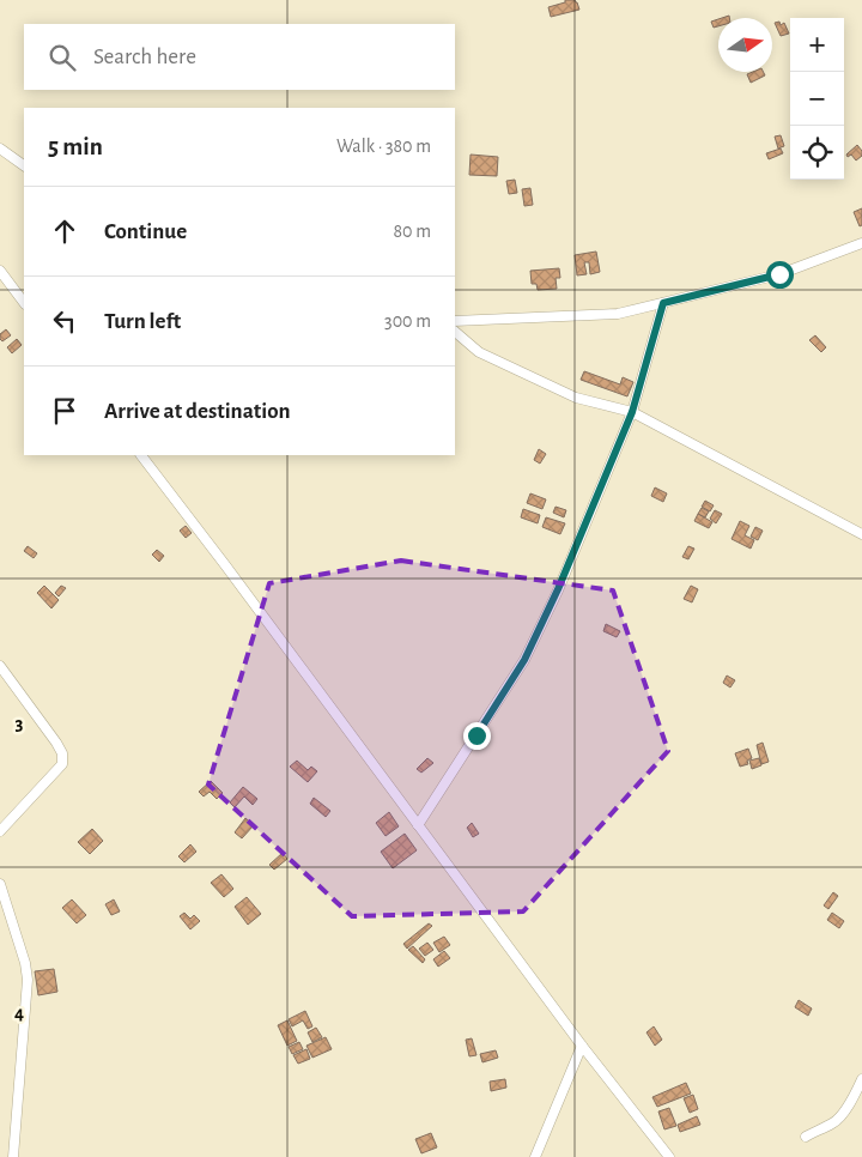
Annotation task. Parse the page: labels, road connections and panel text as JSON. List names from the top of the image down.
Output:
{
  "north": "right",
  "page": {
    "map_buttons": ["+", "−"],
    "search": "Search here",
    "heading": ["5 min", "Walk · 380 m"],
    "list": [
      ["Continue", "80 m"],
      ["Turn left", "300 m"],
      "Arrive at destination"
    ]
  },
  "grid": {
    "rows": ["3", "4"]
  }
}
